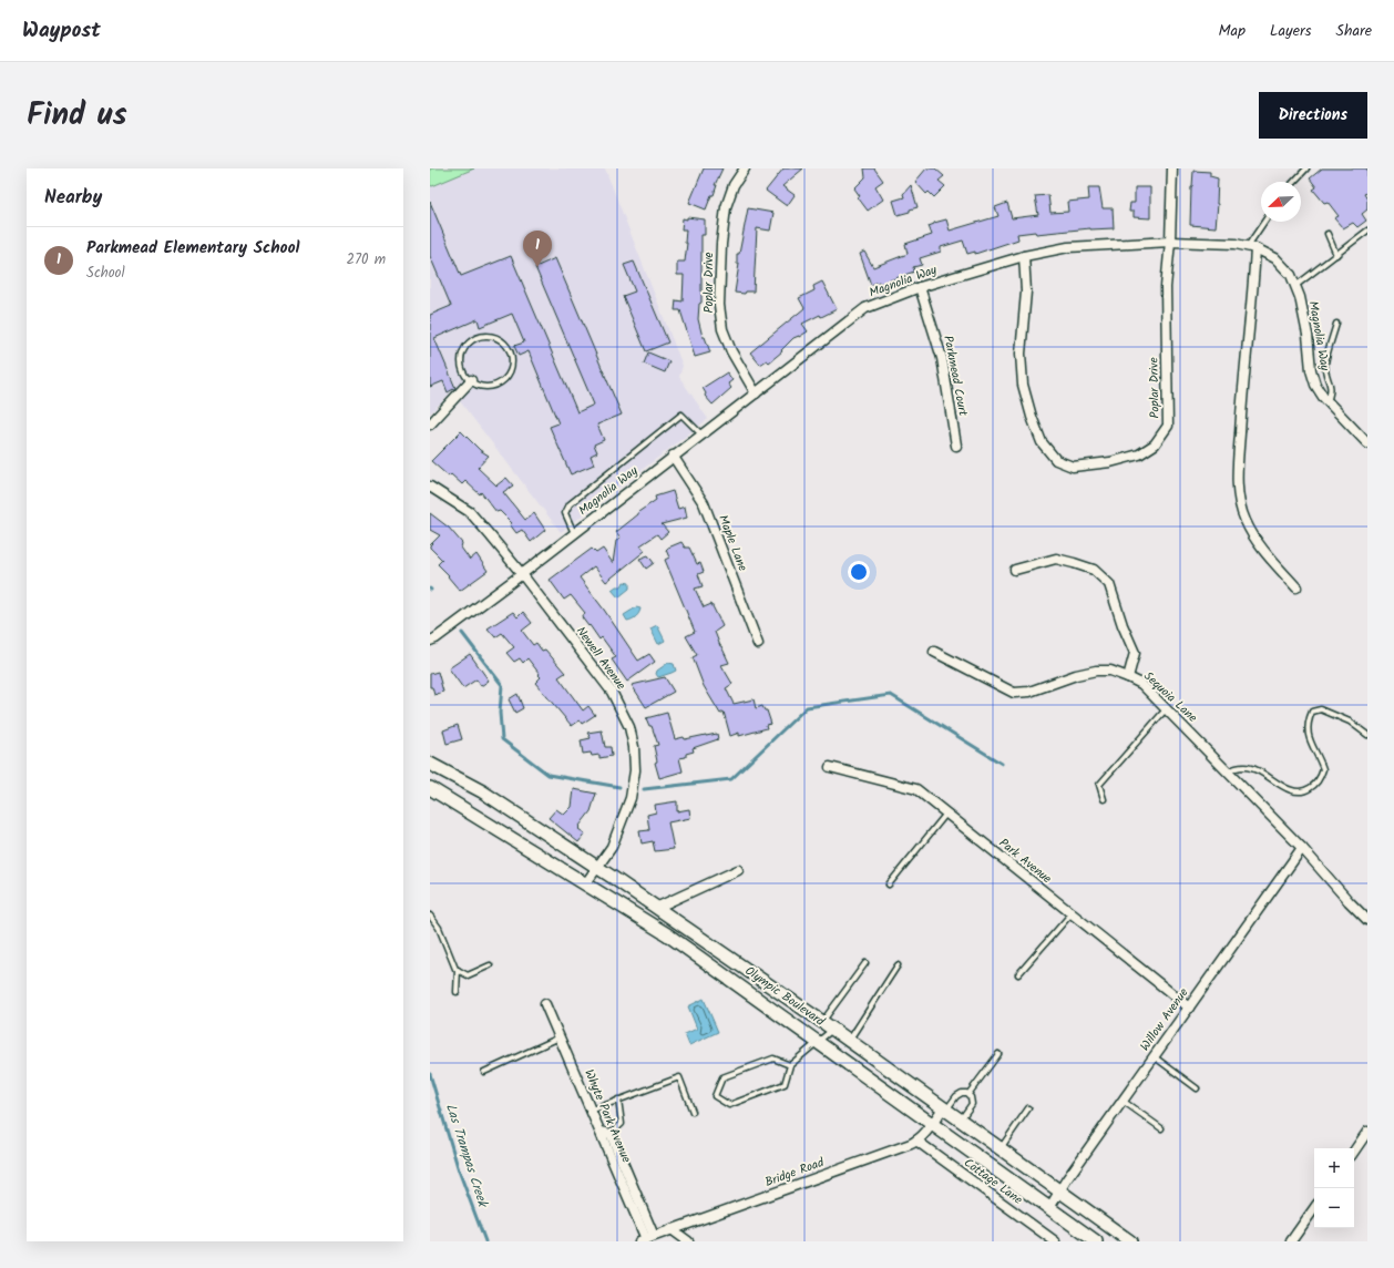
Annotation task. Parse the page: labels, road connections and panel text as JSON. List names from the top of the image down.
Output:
{
  "streets": {
    "main road": ["Olympic Boulevard"],
    "street": [
      "Magnolia Way",
      "Poplar Drive",
      "Parkmead Court",
      "Maple Lane",
      "Newell Avenue",
      "Sequoia Lane",
      "Park Avenue",
      "Willow Avenue",
      "Whyte Park Avenue",
      "Bridge Road",
      "Cottage Lane"
    ]
  },
  "crossings": [
    ["Magnolia Way", "Poplar Drive"],
    ["Magnolia Way", "Parkmead Court"],
    ["Magnolia Way", "Maple Lane"],
    ["Magnolia Way", "Newell Avenue"],
    ["Newell Avenue", "Olympic Boulevard"],
    ["Sequoia Lane", "Willow Avenue"],
    ["Park Avenue", "Willow Avenue"],
    ["Olympic Boulevard", "Willow Avenue"],
    ["Olympic Boulevard", "Bridge Road"],
    ["Whyte Park Avenue", "Bridge Road"],
    ["Bridge Road", "Cottage Lane"]
  ],
  "water": ["Las Trampas Creek"],
  "north": "bottom left",
  "page": {
    "header": "Waypost",
    "nav": ["Map", "Layers", "Share"],
    "title": "Find us",
    "buttons": "Directions",
    "heading": "Nearby",
    "list": [
      {
        "mark": "1",
        "name": "Parkmead Elementary School",
        "note": "School",
        "value": "270 m"
      }
    ],
    "pins": "1",
    "map_buttons": ["+", "−"]
  }
}
